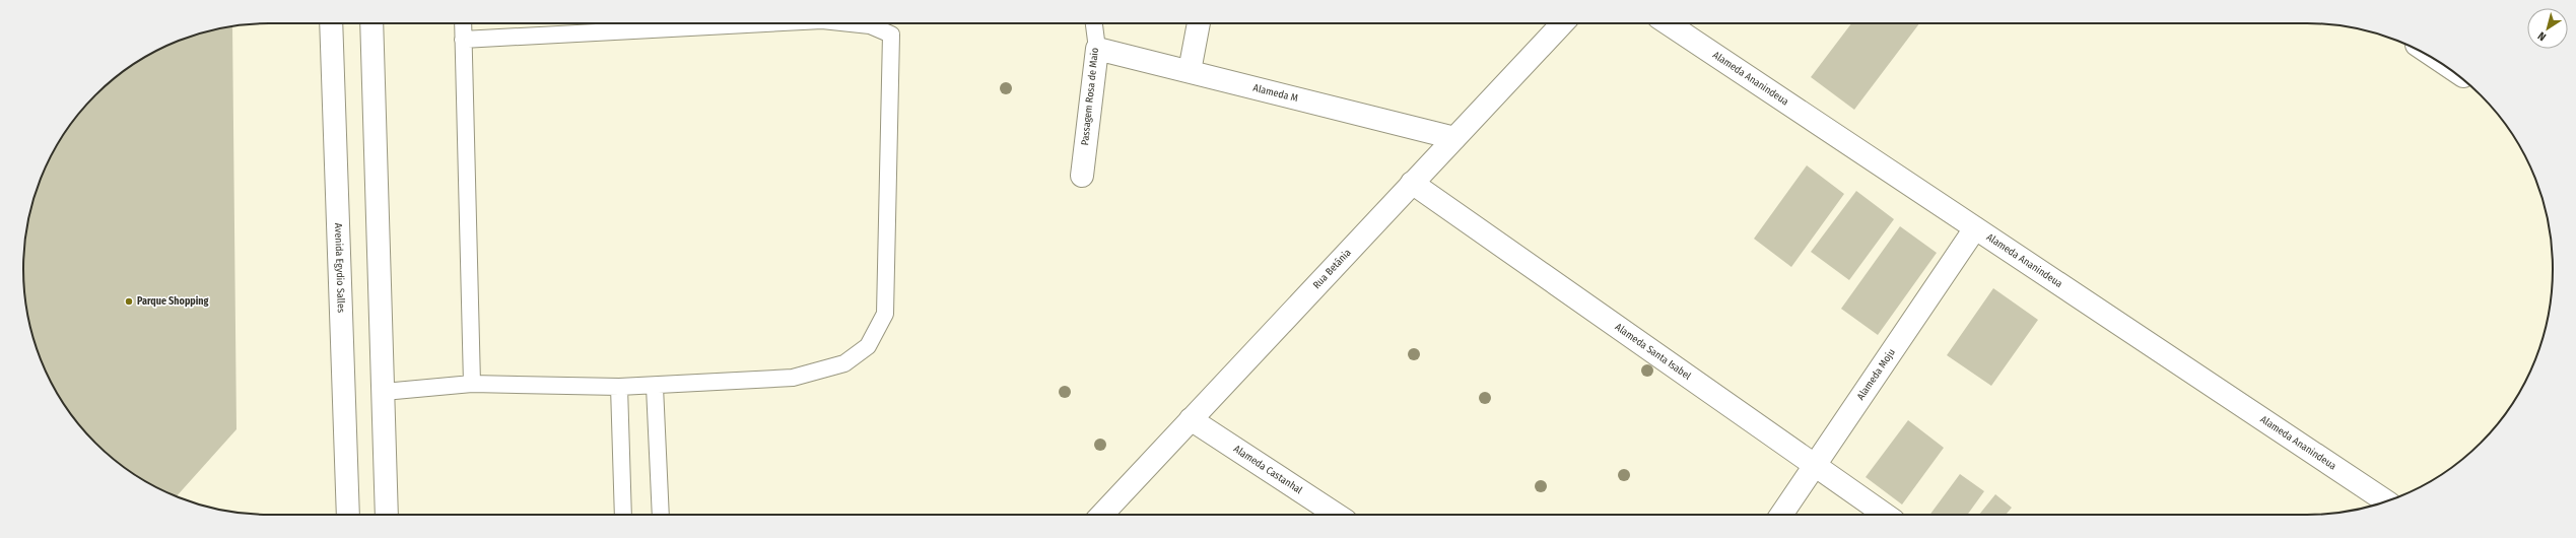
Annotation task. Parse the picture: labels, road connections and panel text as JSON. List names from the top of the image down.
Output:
{
  "streets": {
    "street": [
      "Alameda Ananindeua",
      "Alameda M",
      "Passagem Rosa de Maio",
      "Avenida Egydio Salles",
      "Rua Betânia",
      "Alameda Santa Isabel",
      "Alameda Moju",
      "Alameda Castanhal"
    ]
  },
  "crossings": [
    ["Alameda Ananindeua", "Alameda Moju"],
    ["Alameda M", "Passagem Rosa de Maio"],
    ["Alameda M", "Rua Betânia"],
    ["Rua Betânia", "Alameda Santa Isabel"],
    ["Rua Betânia", "Alameda Castanhal"],
    ["Alameda Santa Isabel", "Alameda Moju"]
  ],
  "places": ["Parque Shopping"],
  "north": "bottom left"
}
